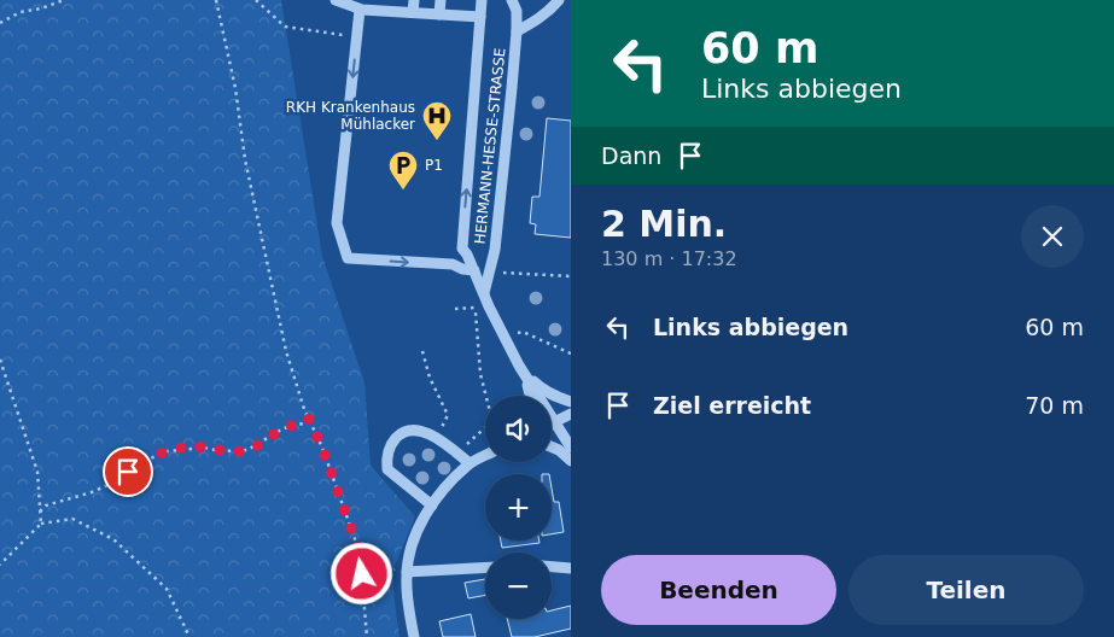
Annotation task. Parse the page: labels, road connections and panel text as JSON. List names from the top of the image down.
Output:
{
  "streets": {
    "street": ["HERMANN-HESSE-STRASSE"]
  },
  "places": {
    "hospital": ["RKH Krankenhaus Mühlacker"],
    "parking": ["P1"]
  },
  "page": {
    "turn": ["60 m", "Links abbiegen"],
    "then": "Dann",
    "heading": ["2 Min.", "130 m · 17:32"],
    "list": [
      {
        "name": "Links abbiegen",
        "value": "60 m"
      },
      {
        "name": "Ziel erreicht",
        "value": "70 m"
      }
    ],
    "map_buttons": ["+", "−"],
    "buttons": ["Beenden", "Teilen"]
  }
}
